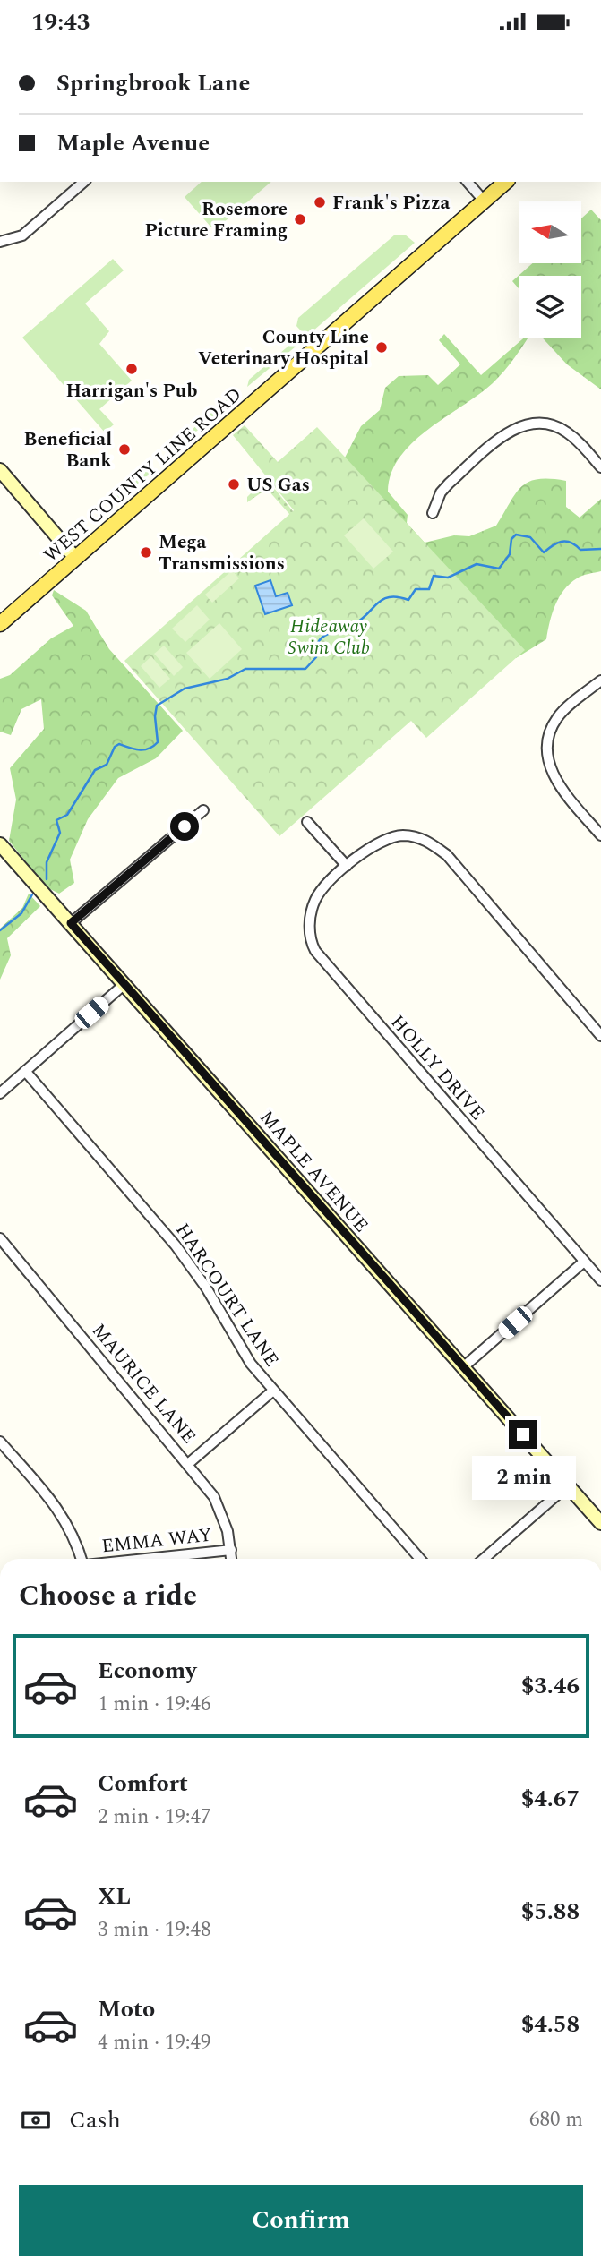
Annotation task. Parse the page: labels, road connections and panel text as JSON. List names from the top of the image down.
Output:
{
  "streets": {
    "main road": ["WEST COUNTY LINE ROAD"],
    "street": [
      "HOLLY DRIVE",
      "MAPLE AVENUE",
      "HARCOURT LANE",
      "MAURICE LANE",
      "EMMA WAY"
    ]
  },
  "crossings": [
    ["MAURICE LANE", "EMMA WAY"]
  ],
  "parks": ["Hideaway Swim Club"],
  "places": [
    "Frank's Pizza",
    "Rosemore Picture Framing",
    "County Line Veterinary Hospital",
    "Harrigan's Pub",
    "Beneficial Bank",
    "US Gas",
    "Mega Transmissions"
  ],
  "north": "left",
  "page": {
    "status": "19:43",
    "banner": ["Springbrook Lane", "Maple Avenue"],
    "bubble": "2 min",
    "heading": "Choose a ride",
    "list": [
      {
        "name": "Economy",
        "note": "1 min · 19:46",
        "value": "$3.46"
      },
      {
        "name": "Comfort",
        "note": "2 min · 19:47",
        "value": "$4.67"
      },
      {
        "name": "XL",
        "note": "3 min · 19:48",
        "value": "$5.88"
      },
      {
        "name": "Moto",
        "note": "4 min · 19:49",
        "value": "$4.58"
      }
    ],
    "pay": ["Cash", "680 m"],
    "buttons": "Confirm"
  }
}
